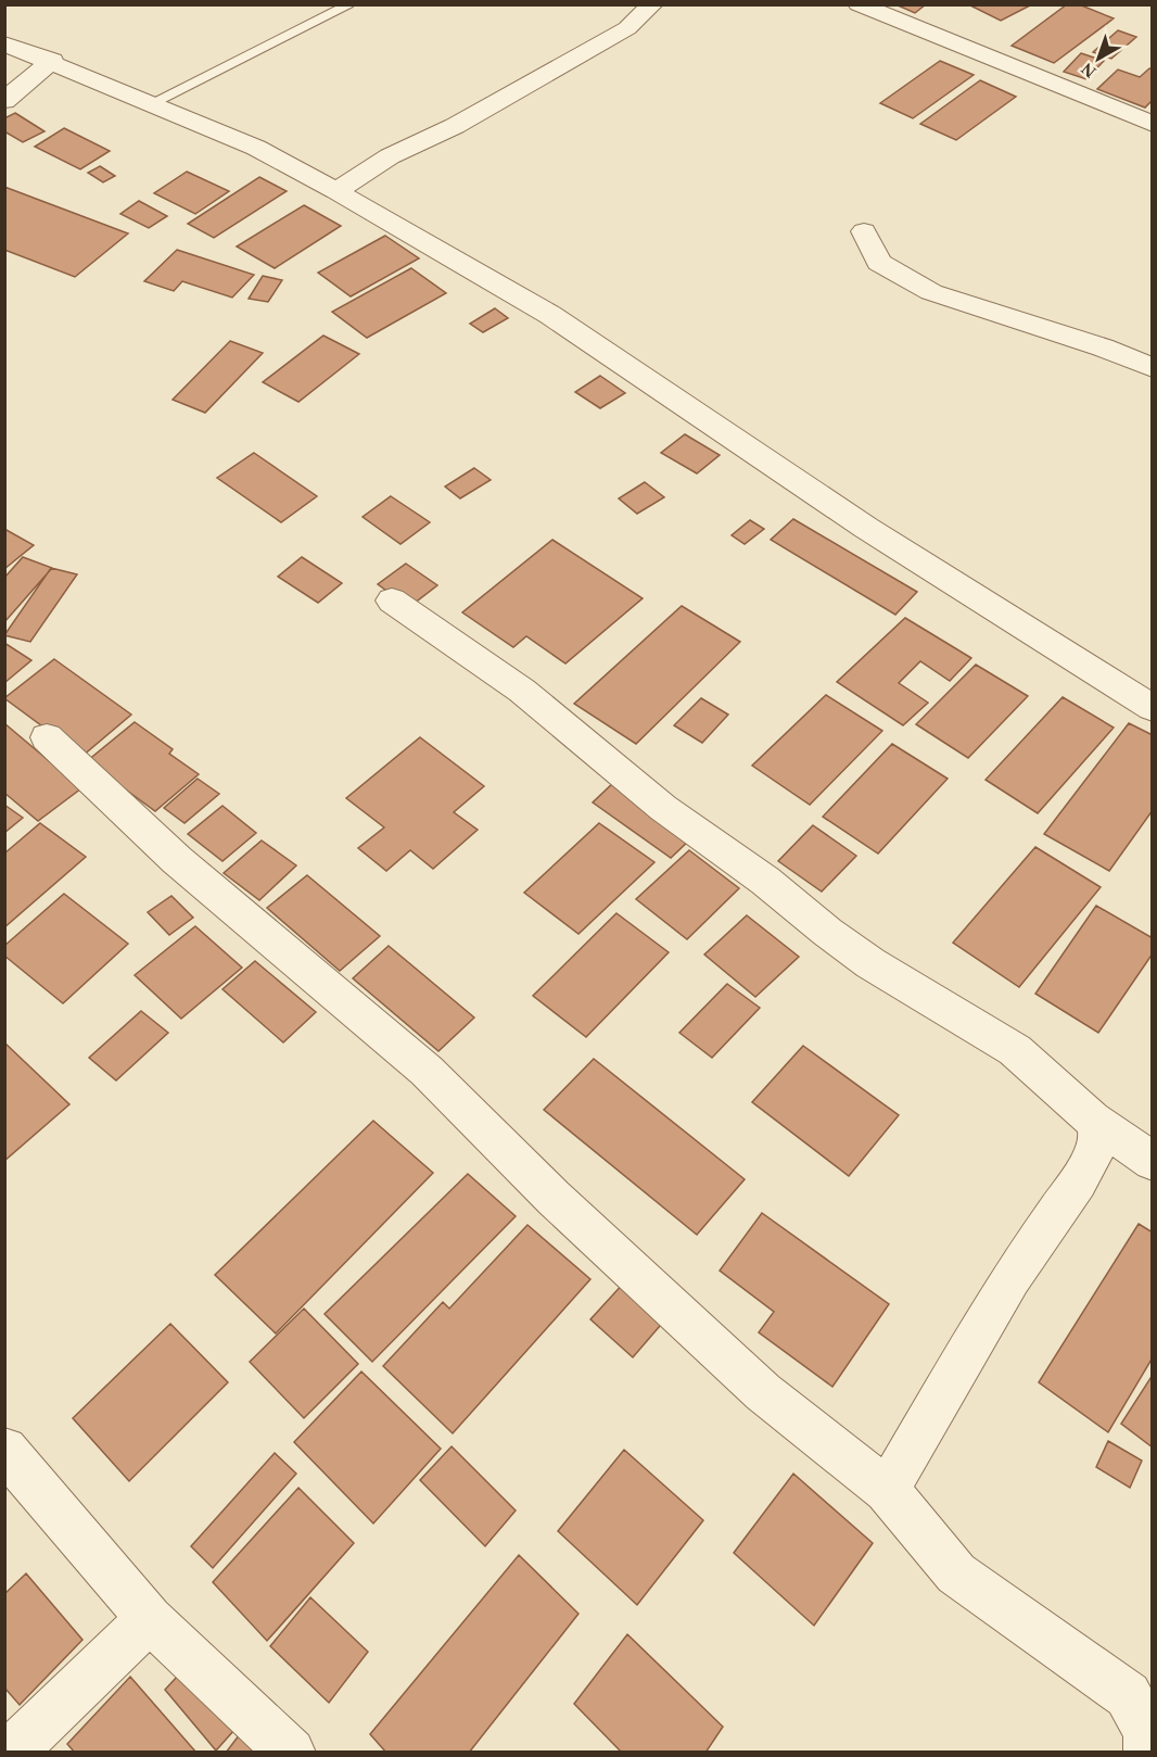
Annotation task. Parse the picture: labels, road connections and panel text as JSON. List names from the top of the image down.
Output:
{
  "north": "bottom left"
}
